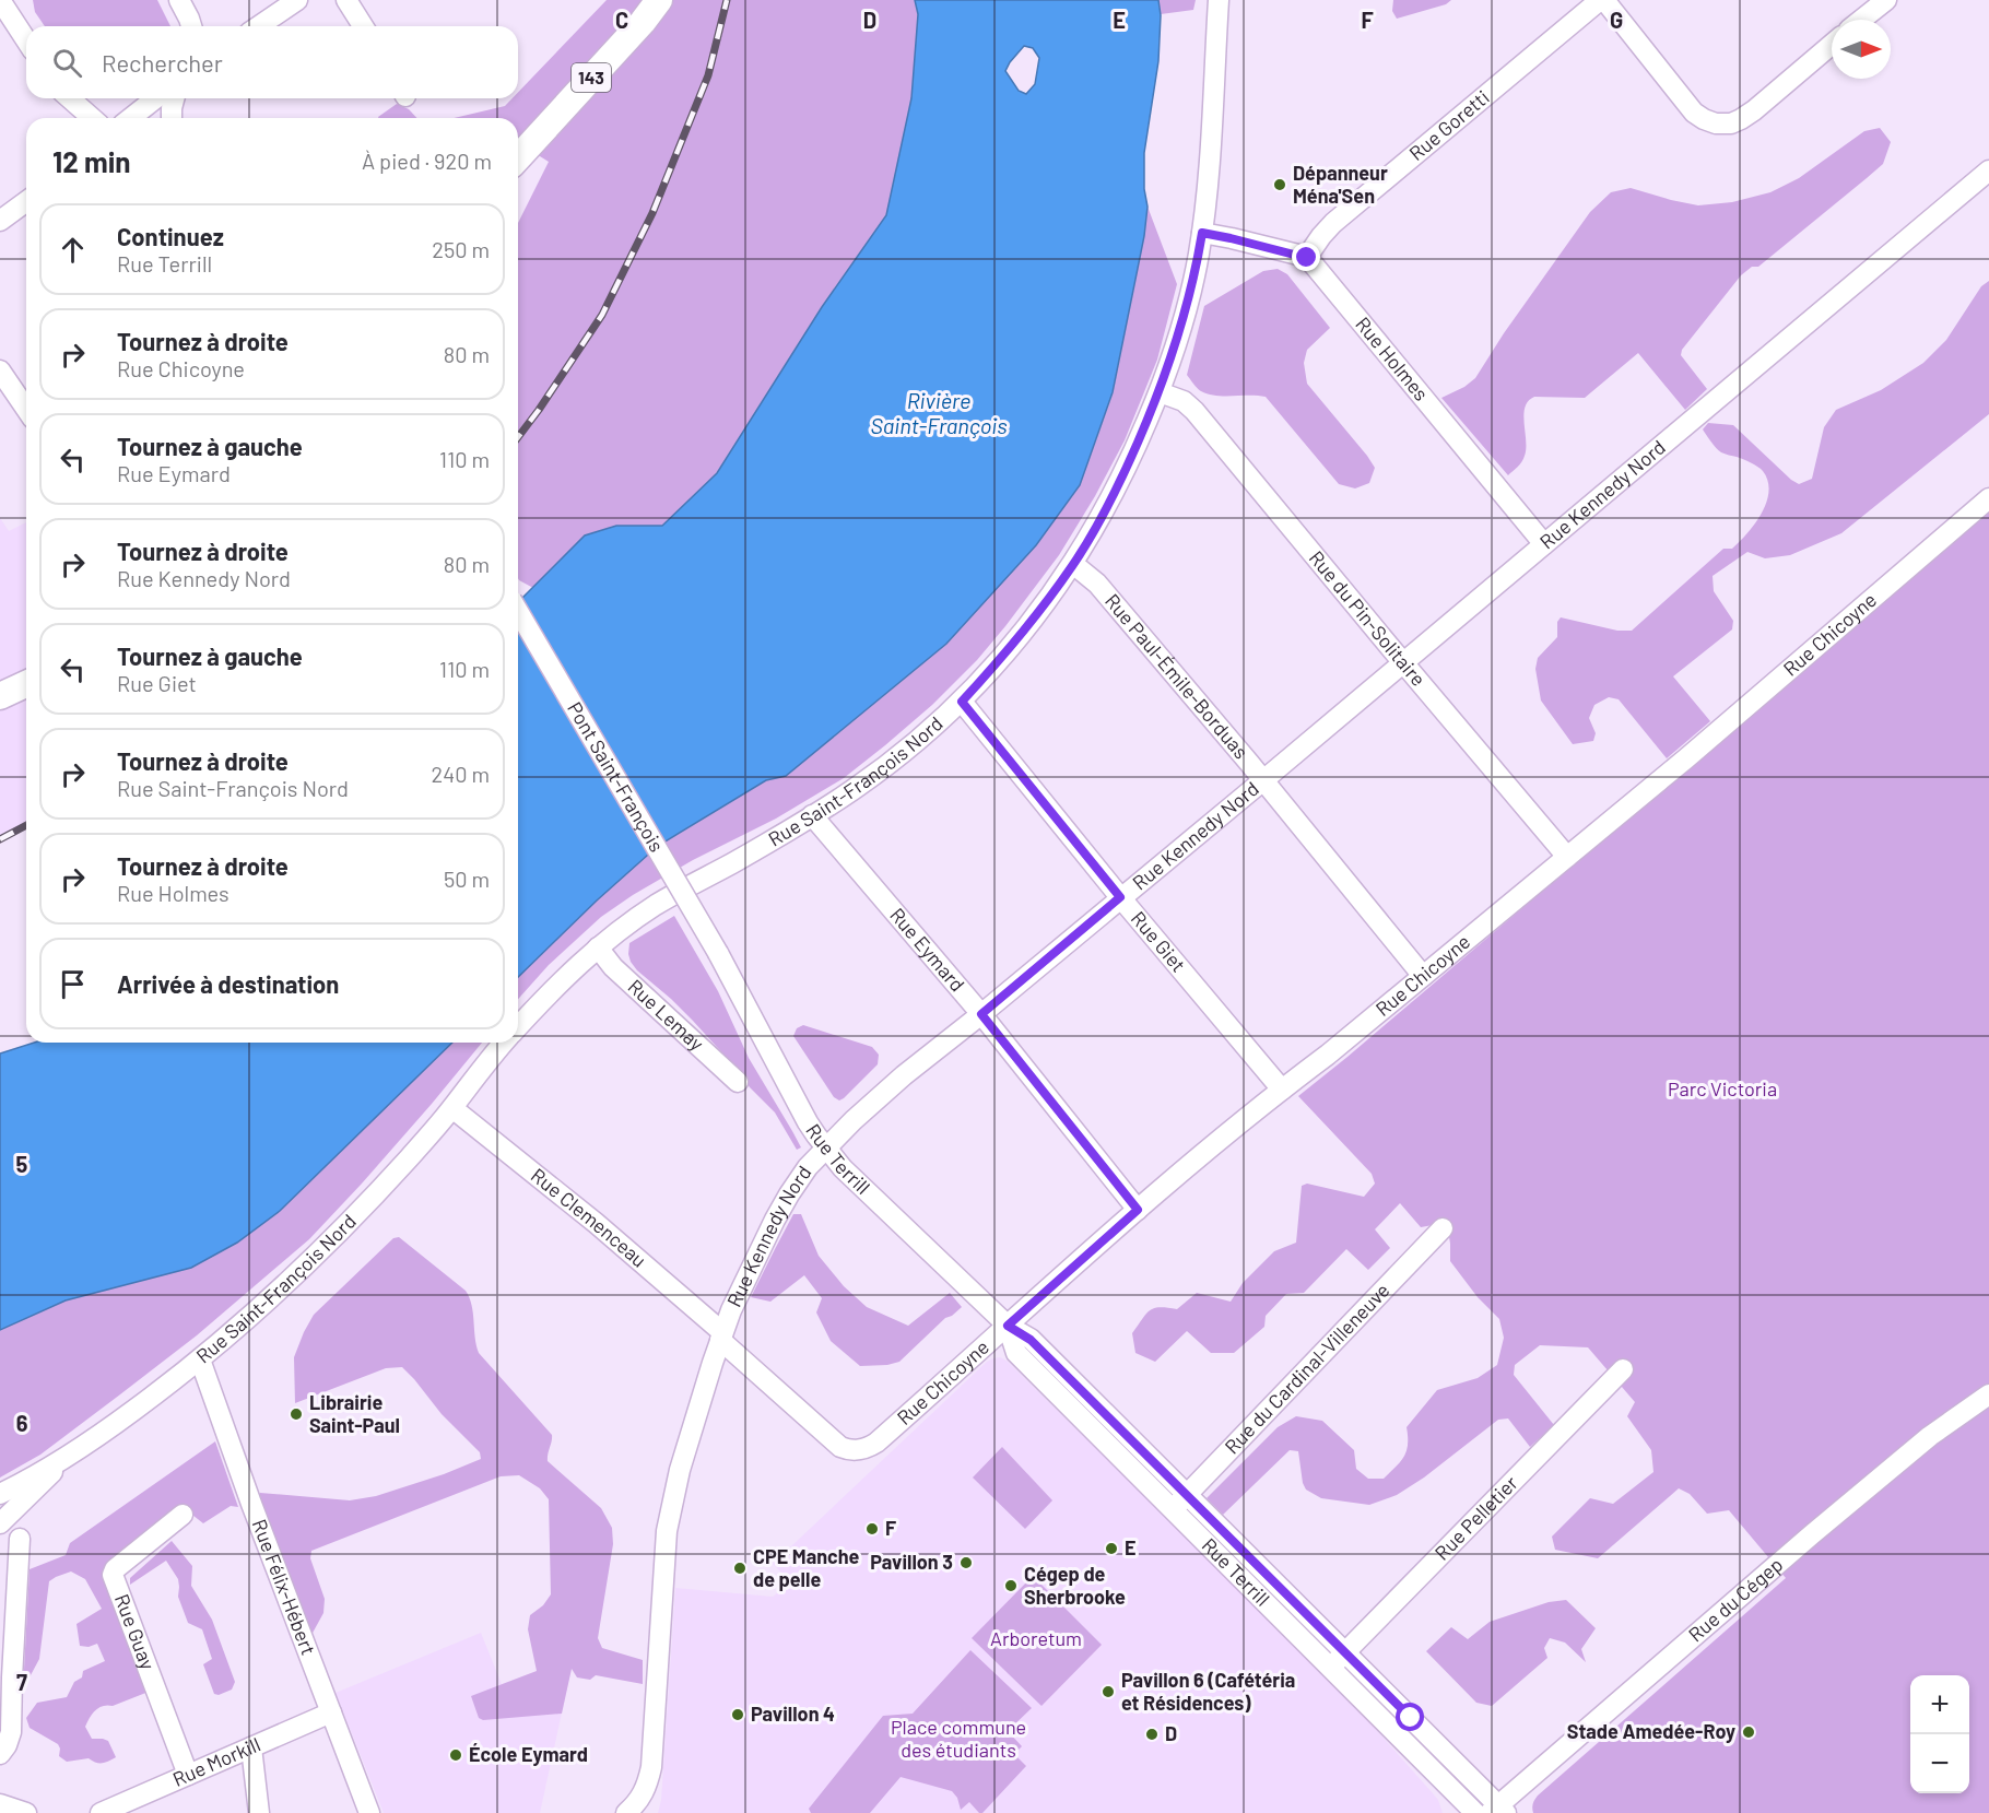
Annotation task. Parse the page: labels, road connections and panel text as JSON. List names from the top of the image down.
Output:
{
  "streets": {
    "main road": ["143"],
    "street": [
      "Rue Goretti",
      "Rue Holmes",
      "Rue Kennedy Nord",
      "Rue du Pin-Solitaire",
      "Rue Chicoyne",
      "Rue Paul-Émile-Borduas",
      "Pont Saint-François",
      "Rue Saint-François Nord",
      "Rue Giet",
      "Rue Eymard",
      "Rue Lemay",
      "Rue Terrill",
      "Rue Clemenceau",
      "Rue du Cardinal-Villeneuve",
      "Rue Pelletier",
      "Rue Félix-Hébert",
      "Rue du Cégep",
      "Rue Guay",
      "Rue Morkill"
    ]
  },
  "crossings": [
    ["Rue Goretti", "Rue Holmes"],
    ["Rue Holmes", "Rue Kennedy Nord"],
    ["Rue Kennedy Nord", "Rue du Pin-Solitaire"],
    ["Rue Kennedy Nord", "Rue Paul-Émile-Borduas"],
    ["Rue Kennedy Nord", "Rue Giet"],
    ["Rue Kennedy Nord", "Rue Eymard"],
    ["Rue Kennedy Nord", "Rue Terrill"],
    ["Rue Kennedy Nord", "Rue Clemenceau"],
    ["Rue du Pin-Solitaire", "Rue Chicoyne"],
    ["Rue du Pin-Solitaire", "Rue Saint-François Nord"],
    ["Rue Chicoyne", "Rue Paul-Émile-Borduas"],
    ["Rue Chicoyne", "Rue Giet"],
    ["Rue Chicoyne", "Rue Eymard"],
    ["Rue Chicoyne", "Rue Terrill"],
    ["Rue Chicoyne", "Rue Clemenceau"],
    ["Rue Paul-Émile-Borduas", "Rue Saint-François Nord"],
    ["Pont Saint-François", "Rue Terrill"],
    ["Rue Saint-François Nord", "Rue Giet"],
    ["Rue Saint-François Nord", "Rue Eymard"],
    ["Rue Saint-François Nord", "Rue Lemay"],
    ["Rue Saint-François Nord", "Rue Clemenceau"],
    ["Rue Saint-François Nord", "Rue Félix-Hébert"],
    ["Rue Terrill", "Rue du Cardinal-Villeneuve"],
    ["Rue Terrill", "Rue Pelletier"],
    ["Rue Terrill", "Rue du Cégep"],
    ["Rue Félix-Hébert", "Rue Morkill"],
    ["Rue Guay", "Rue Morkill"]
  ],
  "water": ["Rivière Saint-François"],
  "parks": ["Parc Victoria", "Arboretum", "Place commune des étudiants"],
  "places": [
    "Dépanneur Ména'Sen",
    "Librairie Saint-Paul",
    "F",
    "E",
    "Pavillon 3",
    "CPE Manche de pelle",
    "Cégep de Sherbrooke",
    "Pavillon 6 (Cafétéria et Résidences)",
    "Pavillon 4",
    "Stade Amedée-Roy",
    "D",
    "École Eymard"
  ],
  "north": "right",
  "page": {
    "search": "Rechercher",
    "heading": ["12 min", "À pied · 920 m"],
    "list": [
      ["Continuez", "Rue Terrill", "250 m"],
      ["Tournez à droite", "Rue Chicoyne", "80 m"],
      ["Tournez à gauche", "Rue Eymard", "110 m"],
      ["Tournez à droite", "Rue Kennedy Nord", "80 m"],
      ["Tournez à gauche", "Rue Giet", "110 m"],
      ["Tournez à droite", "Rue Saint-François Nord", "240 m"],
      ["Tournez à droite", "Rue Holmes", "50 m"],
      "Arrivée à destination"
    ],
    "map_buttons": ["+", "−"]
  },
  "grid": {
    "columns": [
      "C",
      "D",
      "E",
      "F",
      "G"
    ],
    "rows": ["5", "6", "7"]
  }
}
